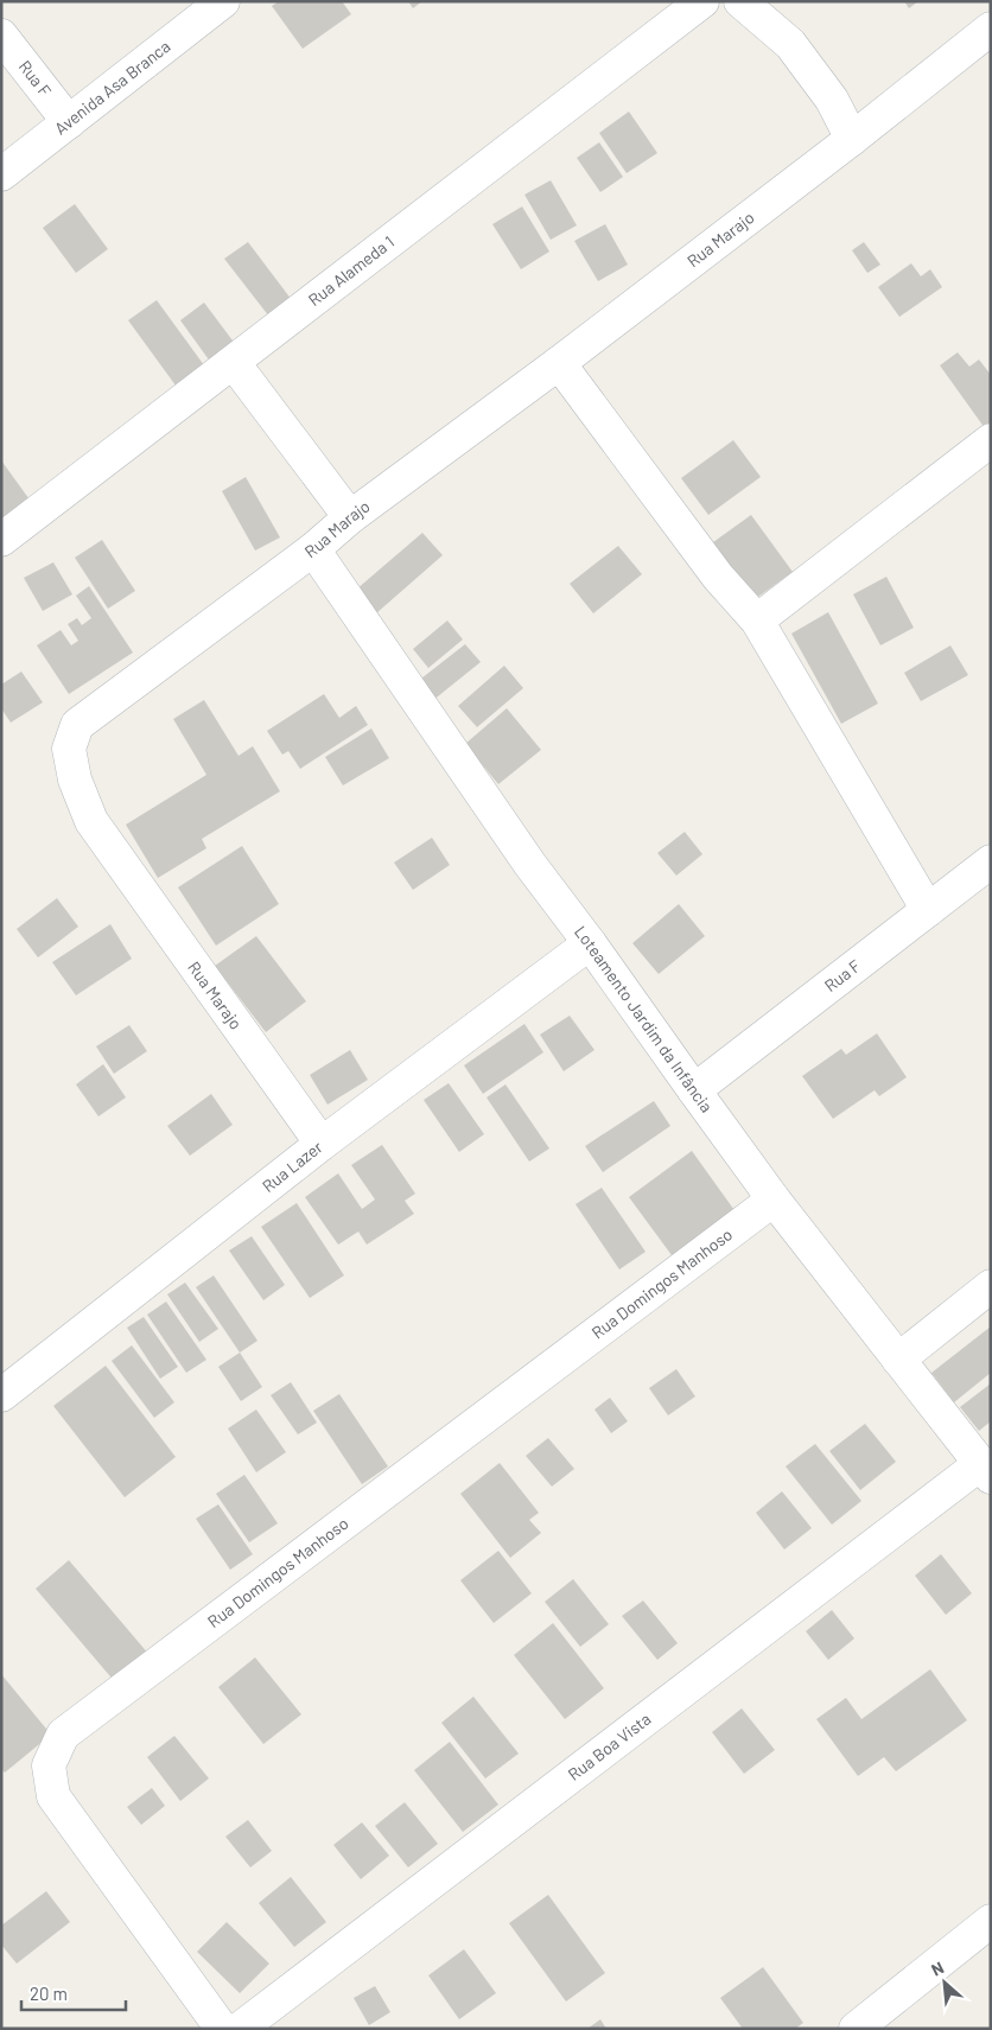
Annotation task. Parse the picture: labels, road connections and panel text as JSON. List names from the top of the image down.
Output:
{
  "streets": {
    "street": [
      "Rua F",
      "Avenida Asa Branca",
      "Rua Marajo",
      "Rua Alameda 1",
      "Loteamento Jardim da Infância",
      "Rua Lazer",
      "Rua Domingos Manhoso",
      "Rua Boa Vista"
    ]
  },
  "crossings": [
    ["Rua F", "Avenida Asa Branca"],
    ["Rua F", "Loteamento Jardim da Infância"],
    ["Rua Marajo", "Loteamento Jardim da Infância"],
    ["Rua Marajo", "Rua Lazer"],
    ["Loteamento Jardim da Infância", "Rua Lazer"],
    ["Loteamento Jardim da Infância", "Rua Domingos Manhoso"],
    ["Loteamento Jardim da Infância", "Rua Boa Vista"]
  ],
  "scale_bar": "20 m",
  "north": "top left"
}
